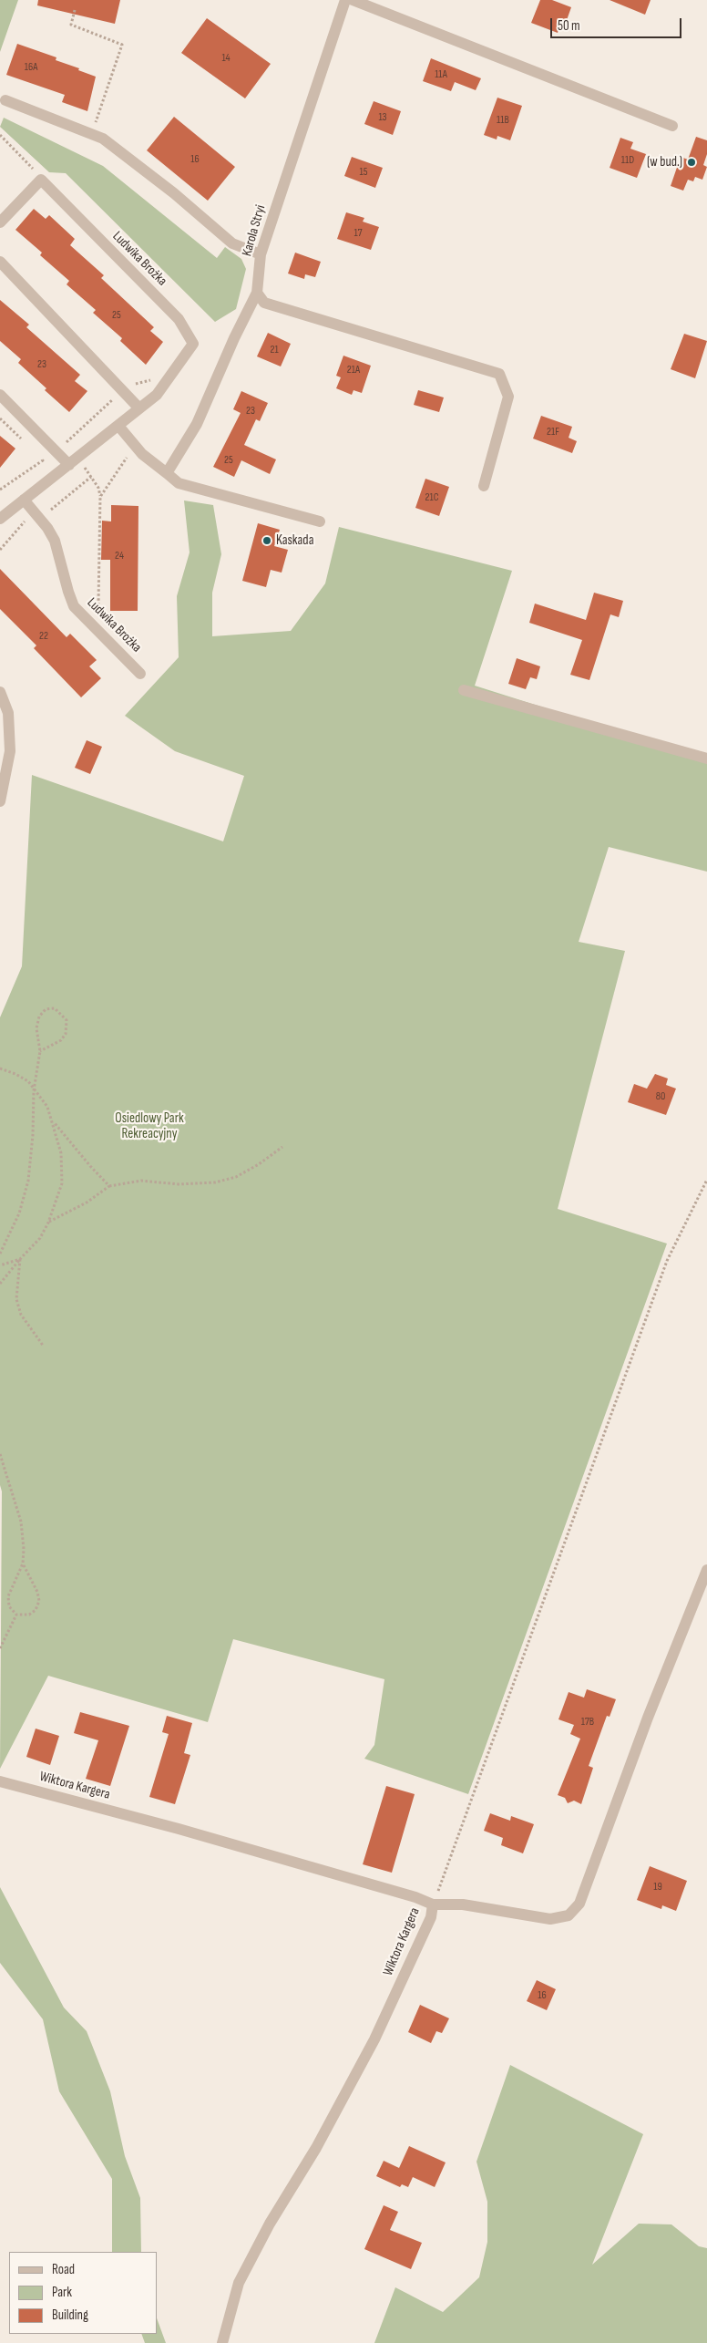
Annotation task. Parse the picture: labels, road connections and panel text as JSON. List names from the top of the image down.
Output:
{
  "streets": {
    "street": ["Karola Stryi", "Ludwika Brożka", "Wiktora Kargera"]
  },
  "parks": ["Osiedlowy Park Rekreacyjny"],
  "places": ["(w bud.)", "Kaskada"],
  "house_numbers": [
    "14",
    "16A",
    "11A",
    "13",
    "11B",
    "16",
    "11D",
    "15",
    "17",
    "25",
    "21",
    "23",
    "21A",
    "23",
    "21F",
    "25",
    "21C",
    "24",
    "22",
    "80",
    "17B",
    "19",
    "16"
  ],
  "legend": ["Road", "Park", "Building"],
  "scale_bar": "50 m"
}
